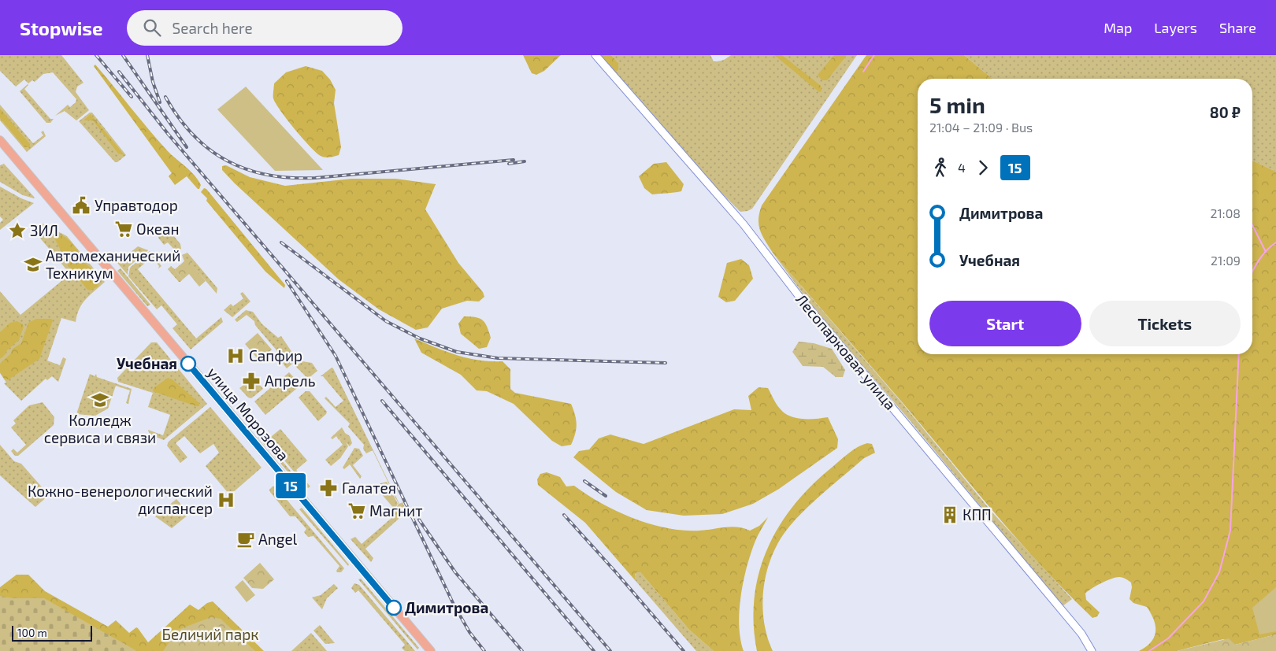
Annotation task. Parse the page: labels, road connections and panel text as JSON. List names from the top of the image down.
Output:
{
  "streets": {
    "main road": ["улица Морозова"],
    "street": ["Лесопарковая улица"]
  },
  "parks": ["Беличий парк"],
  "places": {
    "public building": ["Управтодор"],
    "supermarket": ["Океан", "Магнит"],
    "place": ["ЗИЛ"],
    "school or university": ["Автомеханический Техникум", "Колледж сервиса и связи"],
    "hospital": ["Сапфир", "Кожно-венерологический диспансер"],
    "other": ["Учебная", "Димитрова"],
    "pharmacy": ["Апрель", "Галатея"],
    "building": ["КПП"],
    "cafe": ["Angel"]
  },
  "lines": ["bus line 15"],
  "scale_bar": "100 m",
  "page": {
    "header": "Stopwise",
    "search": "Search here",
    "nav": ["Map", "Layers", "Share"],
    "on_map": "15",
    "heading": ["5 min", "21:04 – 21:09 · Bus", "80 ₽"],
    "legs": ["4", "15"],
    "list": [
      {
        "name": "Димитрова",
        "value": "21:08"
      },
      {
        "name": "Учебная",
        "value": "21:09"
      }
    ],
    "buttons": ["Start", "Tickets"],
    "scale": "100 m"
  }
}
